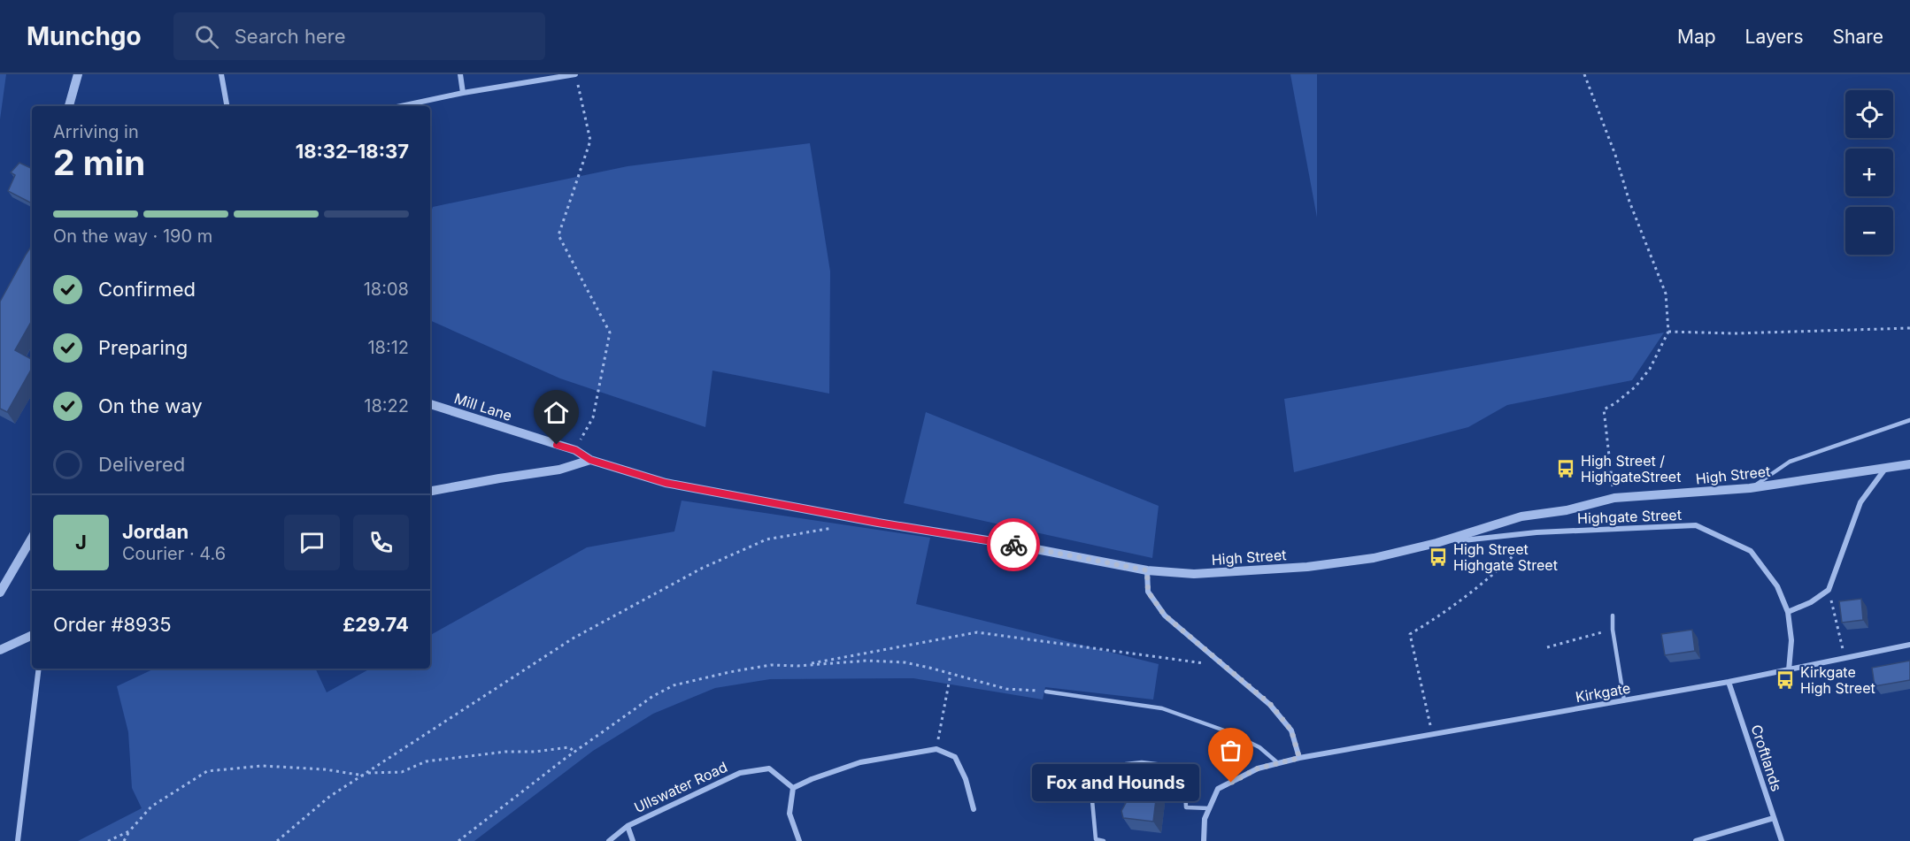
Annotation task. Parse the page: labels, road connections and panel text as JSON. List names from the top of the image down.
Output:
{
  "streets": {
    "street": [
      "Mill Lane",
      "High Street",
      "Highgate Street",
      "Kirkgate",
      "Croftlands",
      "Ullswater Road"
    ]
  },
  "crossings": [
    ["Mill Lane", "High Street"],
    ["High Street", "Highgate Street"],
    ["Highgate Street", "Kirkgate"],
    ["Kirkgate", "Croftlands"]
  ],
  "places": {
    "bus stop": ["High Street / HighgateStreet", "High Street Highgate Street", "Kirkgate High Street"],
    "other": ["Fox and Hounds"]
  },
  "page": {
    "header": "Munchgo",
    "search": "Search here",
    "nav": ["Map", "Layers", "Share"],
    "map_buttons": ["+", "−"],
    "heading": ["2 min", "Arriving in", "18:32–18:37"],
    "panel": [
      "Jordan",
      "Courier · 4.6",
      "Order #8935",
      "£29.74"
    ],
    "bar": "On the way · 190 m",
    "list": [
      ["Confirmed", "18:08"],
      ["Preparing", "18:12"],
      ["On the way", "18:22"],
      "Delivered"
    ],
    "round": "J",
    "bubble": "Fox and Hounds"
  }
}
